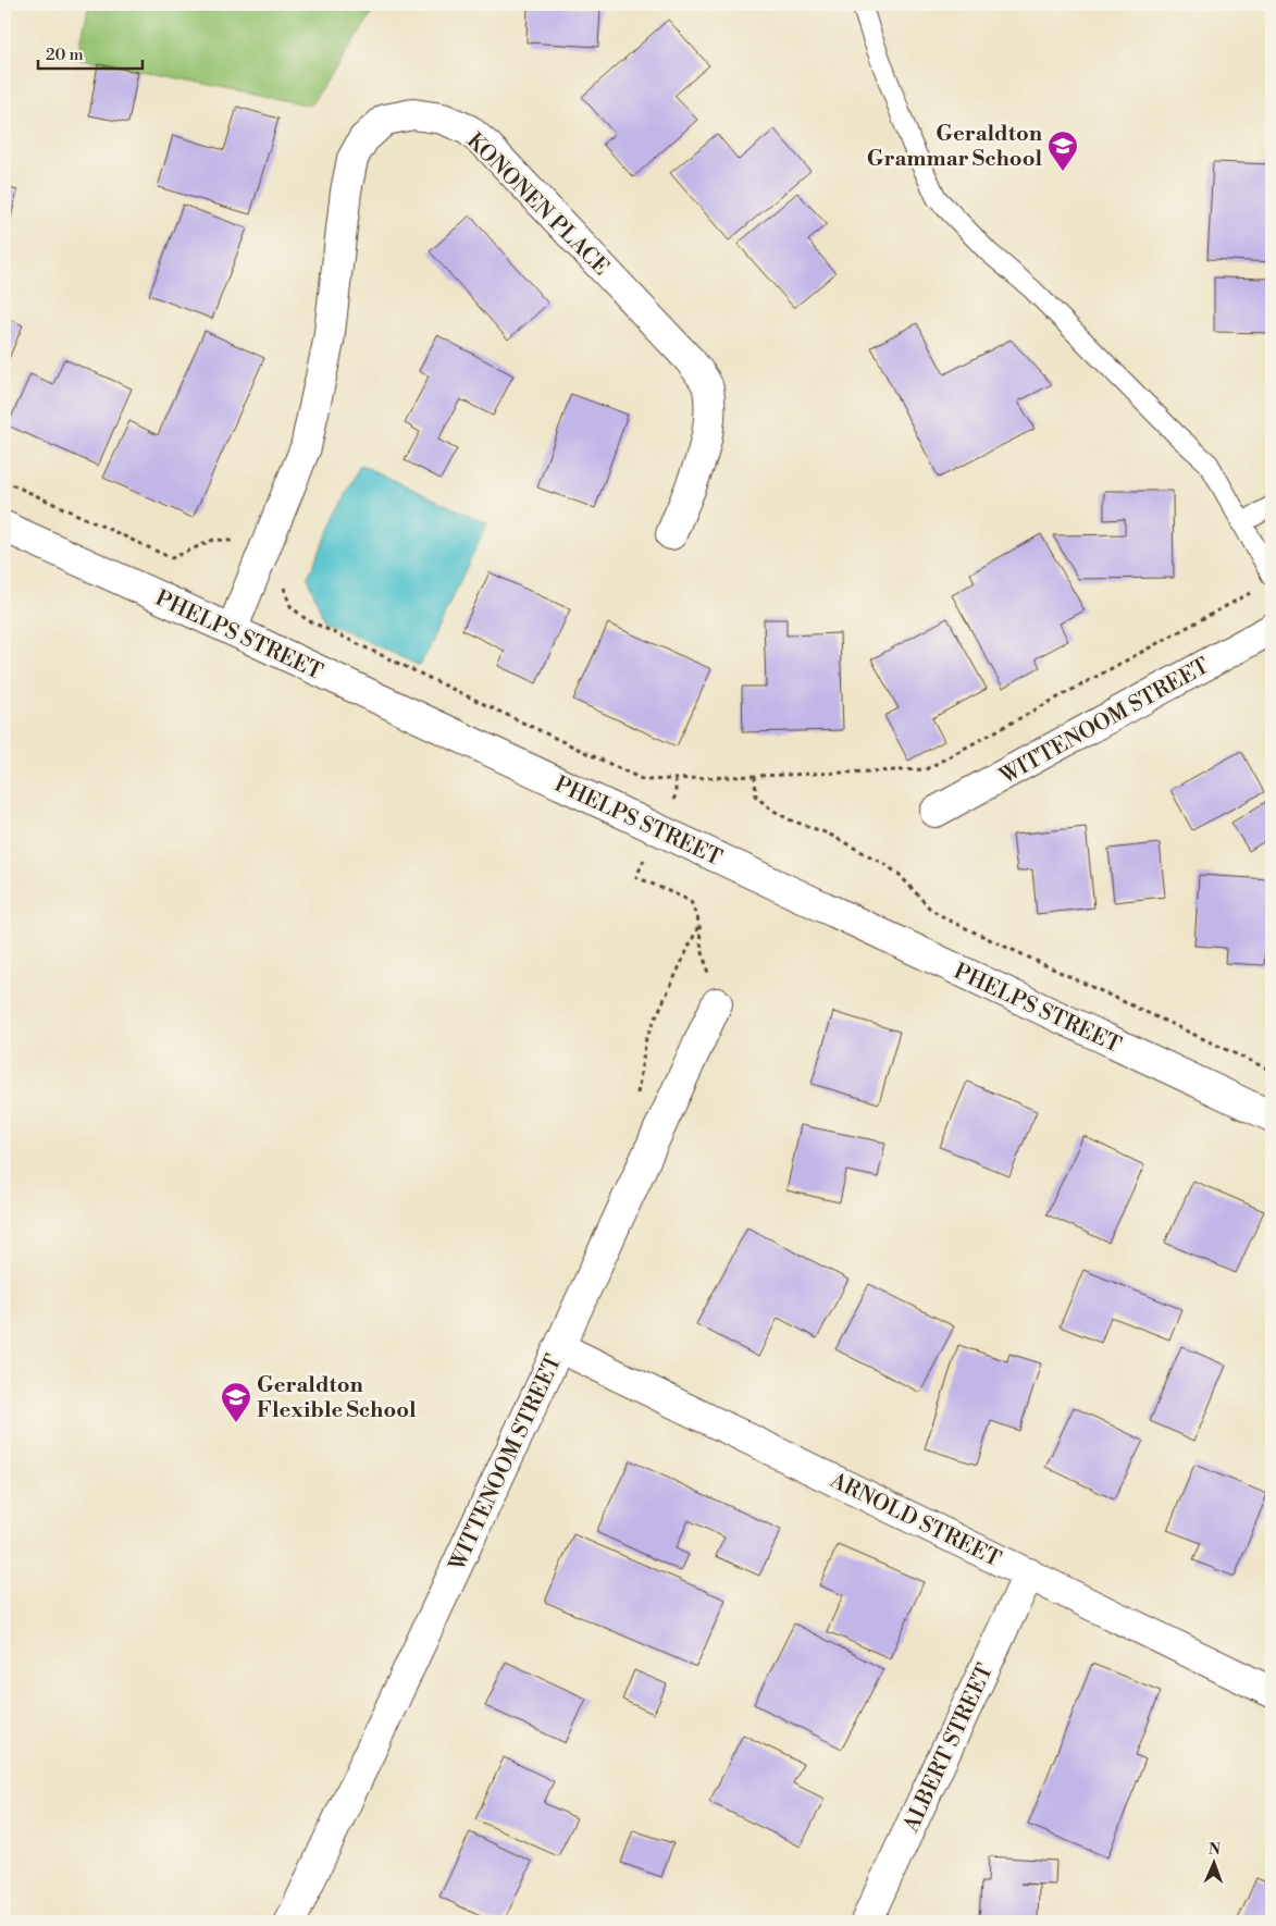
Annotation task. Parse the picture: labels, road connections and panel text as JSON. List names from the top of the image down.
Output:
{
  "streets": {
    "street": [
      "KONONEN PLACE",
      "PHELPS STREET",
      "WITTENOOM STREET",
      "ARNOLD STREET",
      "ALBERT STREET"
    ]
  },
  "crossings": [
    ["KONONEN PLACE", "PHELPS STREET"],
    ["WITTENOOM STREET", "ARNOLD STREET"],
    ["ARNOLD STREET", "ALBERT STREET"]
  ],
  "places": {
    "school or university": ["Geraldton Grammar School", "Geraldton Flexible School"]
  },
  "scale_bar": "20 m",
  "north": "top"
}
